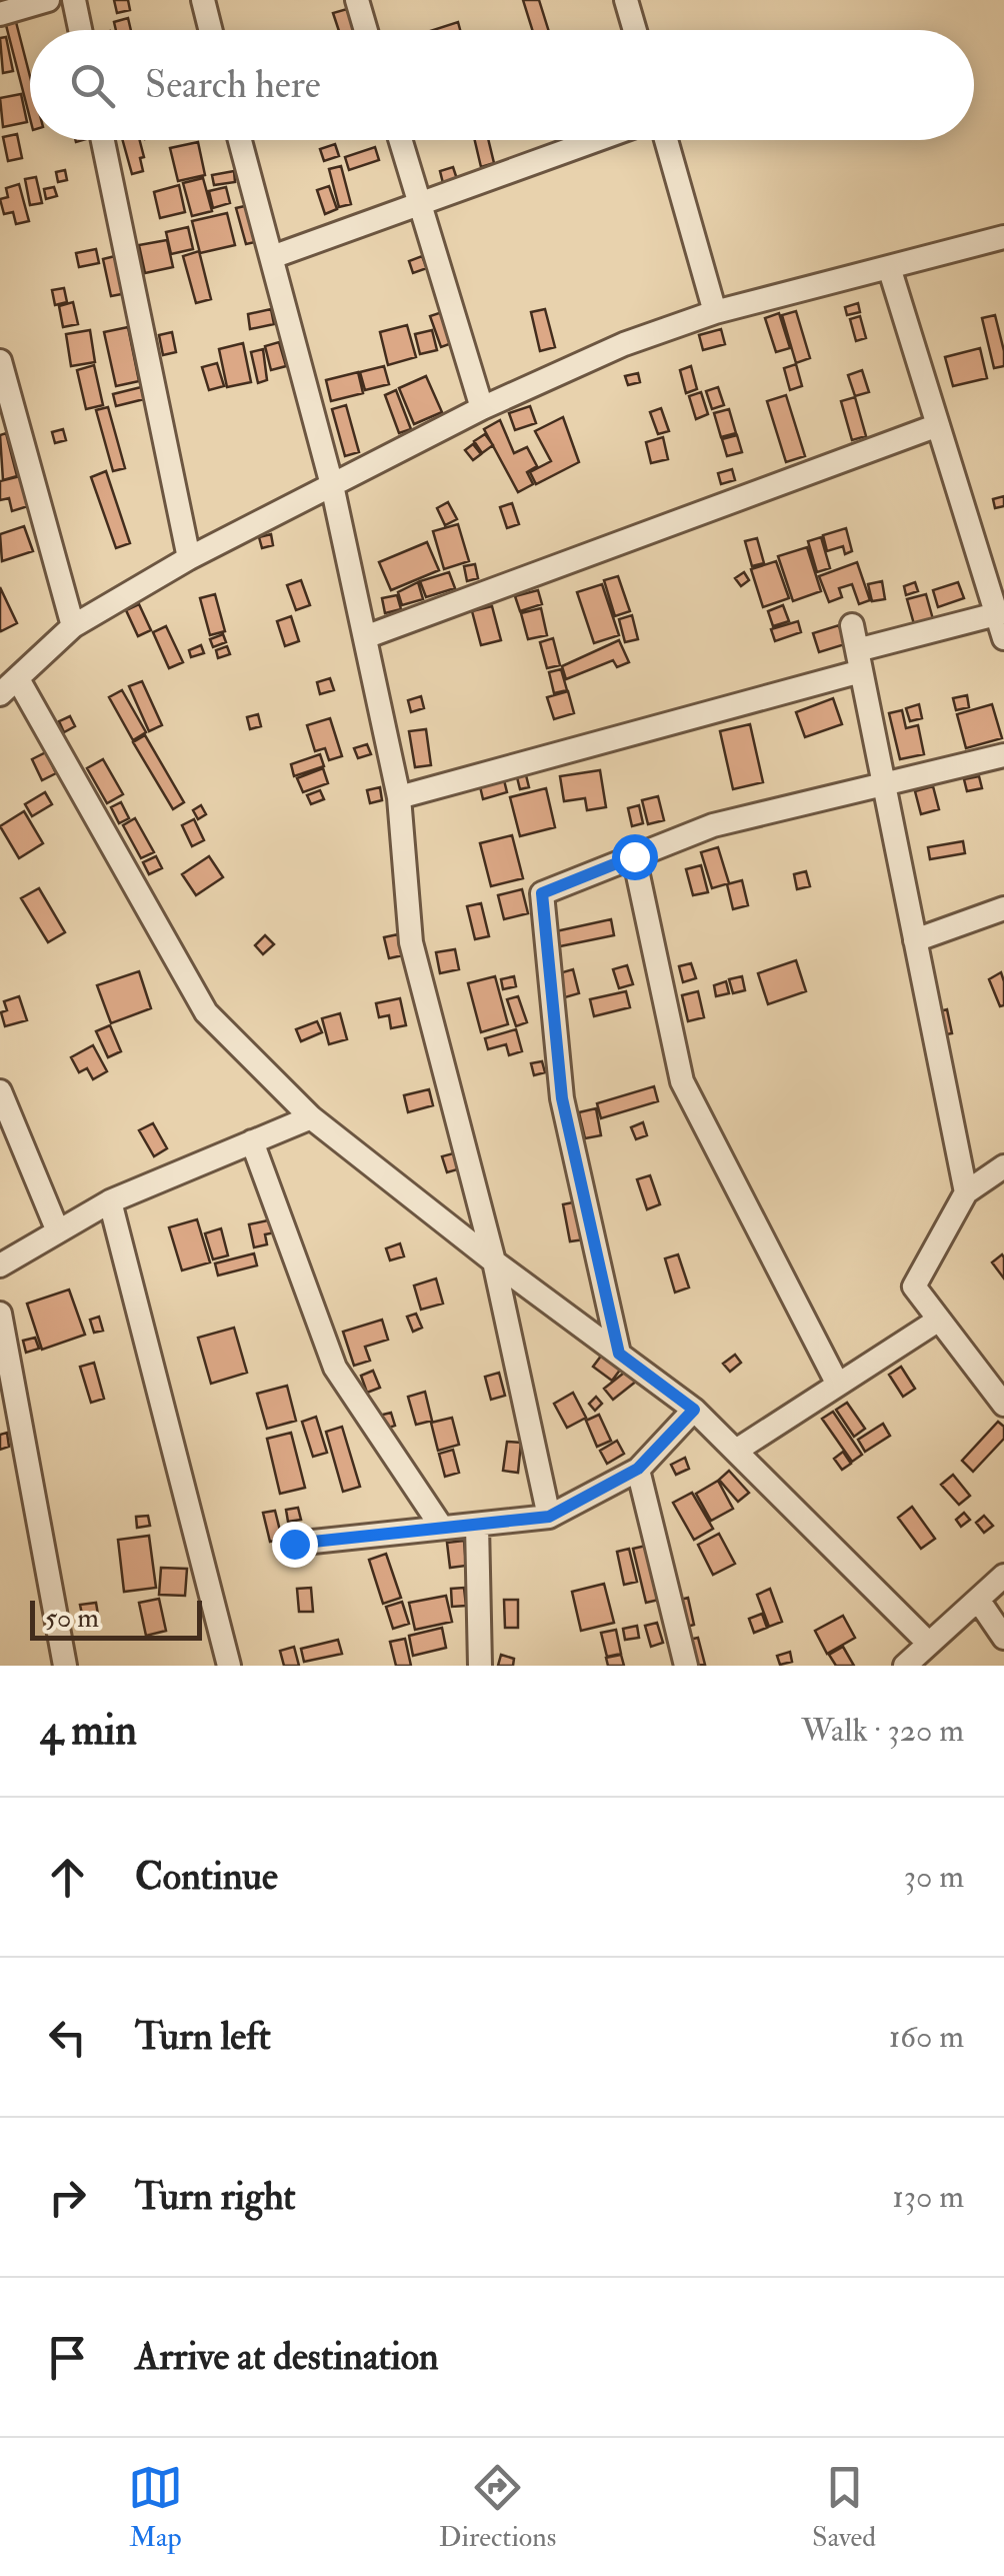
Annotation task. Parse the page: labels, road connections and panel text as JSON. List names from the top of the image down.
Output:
{
  "scale_bar": "50 m",
  "page": {
    "search": "Search here",
    "scale": "50 m",
    "heading": ["4 min", "Walk · 320 m"],
    "list": [
      ["Continue", "30 m"],
      ["Turn left", "160 m"],
      ["Turn right", "130 m"],
      "Arrive at destination"
    ],
    "nav": ["Map", "Directions", "Saved"]
  }
}
